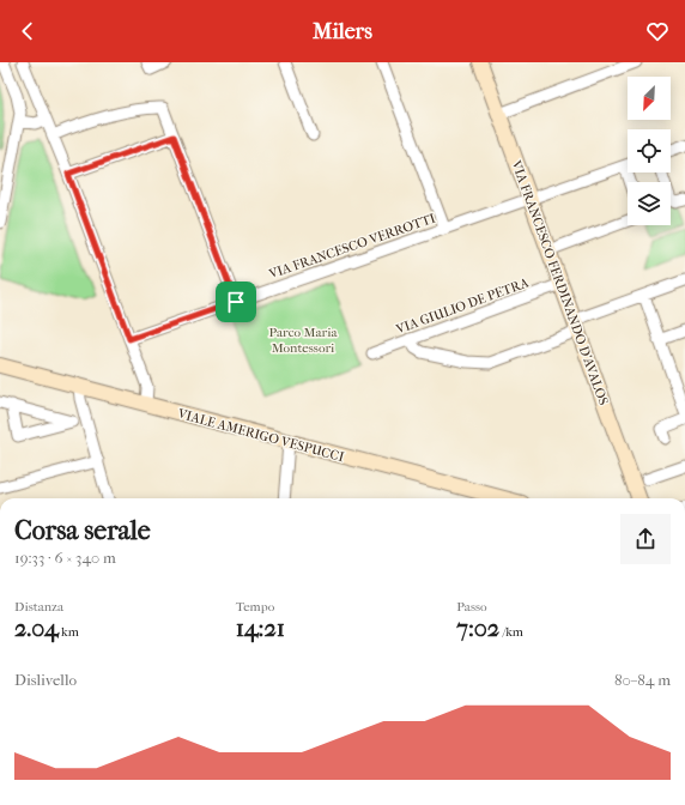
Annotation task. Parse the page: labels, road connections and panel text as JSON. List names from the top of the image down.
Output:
{
  "streets": {
    "street": [
      "VIA FRANCESCO VERROTTI",
      "VIA FRANCESCO FERDINANDO D'AVALOS",
      "VIA GIULIO DE PETRA",
      "VIALE AMERIGO VESPUCCI"
    ]
  },
  "crossings": [
    ["VIA FRANCESCO VERROTTI", "VIA FRANCESCO FERDINANDO D'AVALOS"],
    ["VIA FRANCESCO FERDINANDO D'AVALOS", "VIA GIULIO DE PETRA"]
  ],
  "parks": ["Parco Maria Montessori"],
  "north": "bottom left",
  "page": {
    "header": "Milers",
    "heading": ["Corsa serale", "19:33 · 6 × 340 m"],
    "stats": [
      ["Distanza", "2.04 km"],
      ["Tempo", "14:21"],
      ["Passo", "7:02 /km"]
    ],
    "chart": ["Dislivello", "80–84 m"]
  }
}
